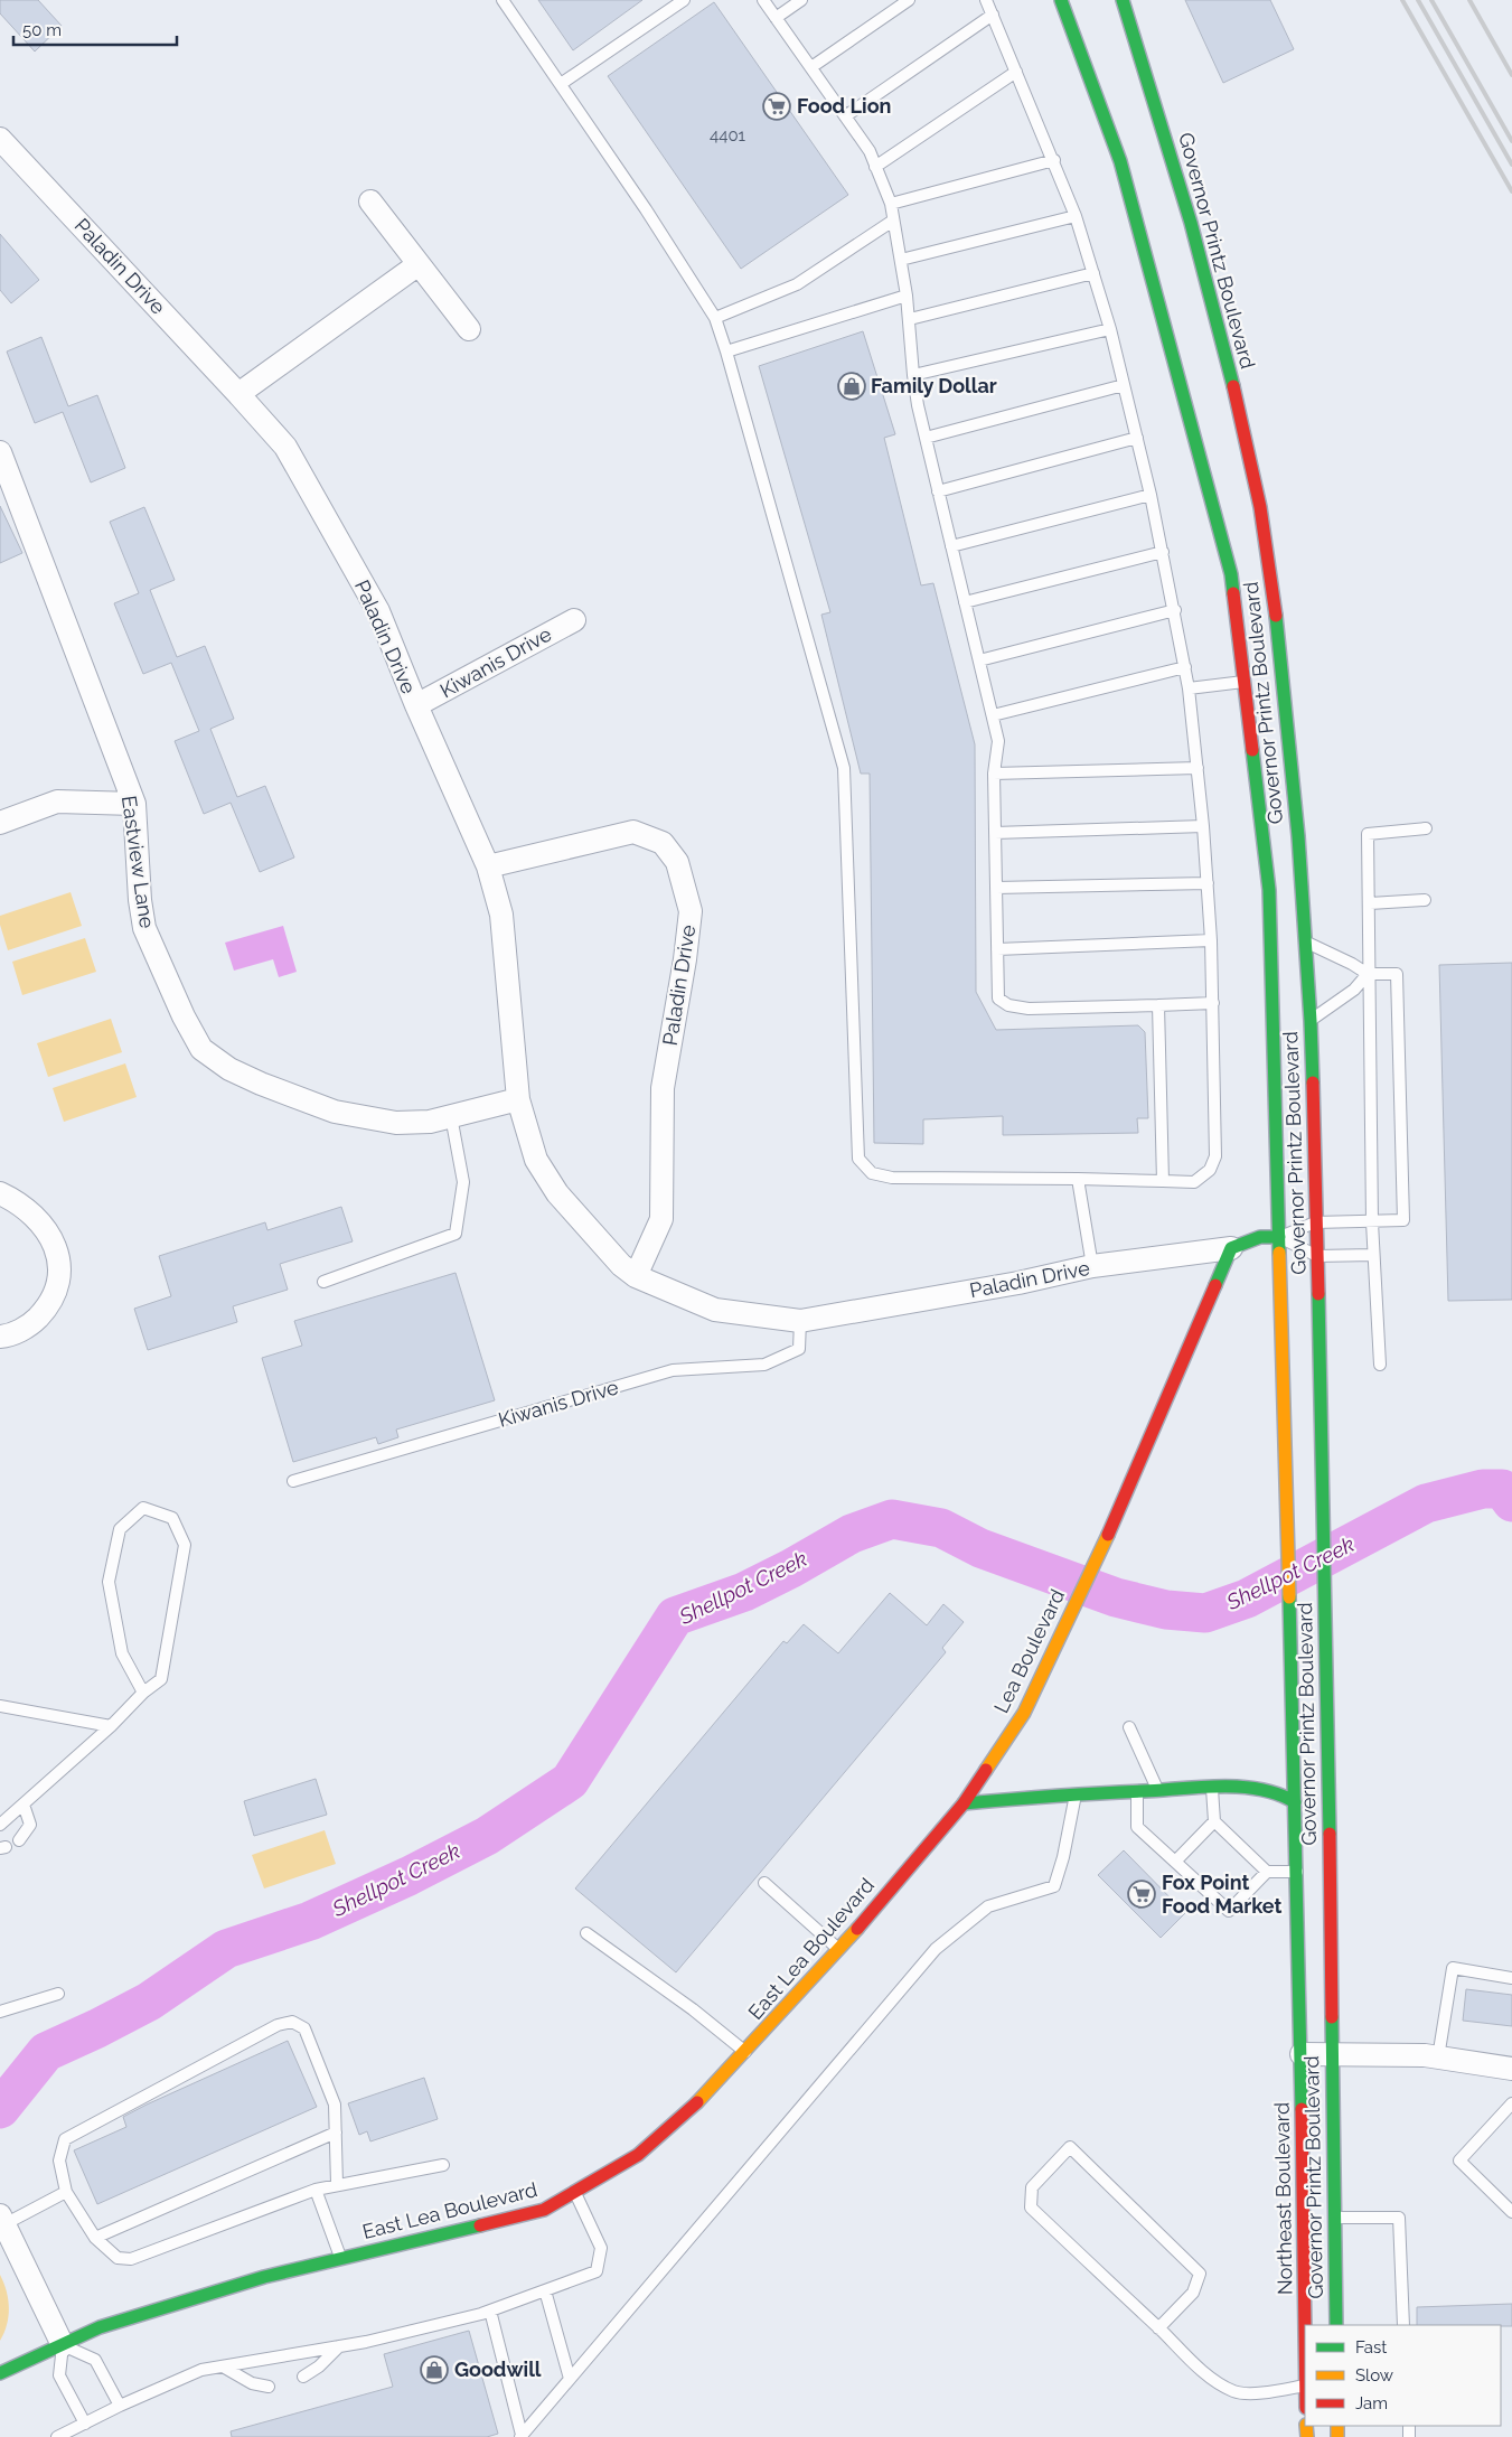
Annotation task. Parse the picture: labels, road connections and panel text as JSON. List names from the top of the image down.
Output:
{
  "streets": {
    "main road": [
      "Governor Printz Boulevard",
      "Lea Boulevard",
      "East Lea Boulevard",
      "Northeast Boulevard"
    ],
    "street": ["Paladin Drive", "Kiwanis Drive", "Eastview Lane"]
  },
  "crossings": [
    ["Governor Printz Boulevard", "Northeast Boulevard"],
    ["Paladin Drive", "Kiwanis Drive"],
    ["Paladin Drive", "Eastview Lane"],
    ["Paladin Drive", "Lea Boulevard"],
    ["Lea Boulevard", "East Lea Boulevard"]
  ],
  "water": ["Shellpot Creek"],
  "places": {
    "supermarket": ["Food Lion", "Fox Point Food Market"],
    "shop": ["Family Dollar", "Goodwill"]
  },
  "house_numbers": ["4401"],
  "legend": ["Fast", "Slow", "Jam"],
  "scale_bar": "50 m"
}
